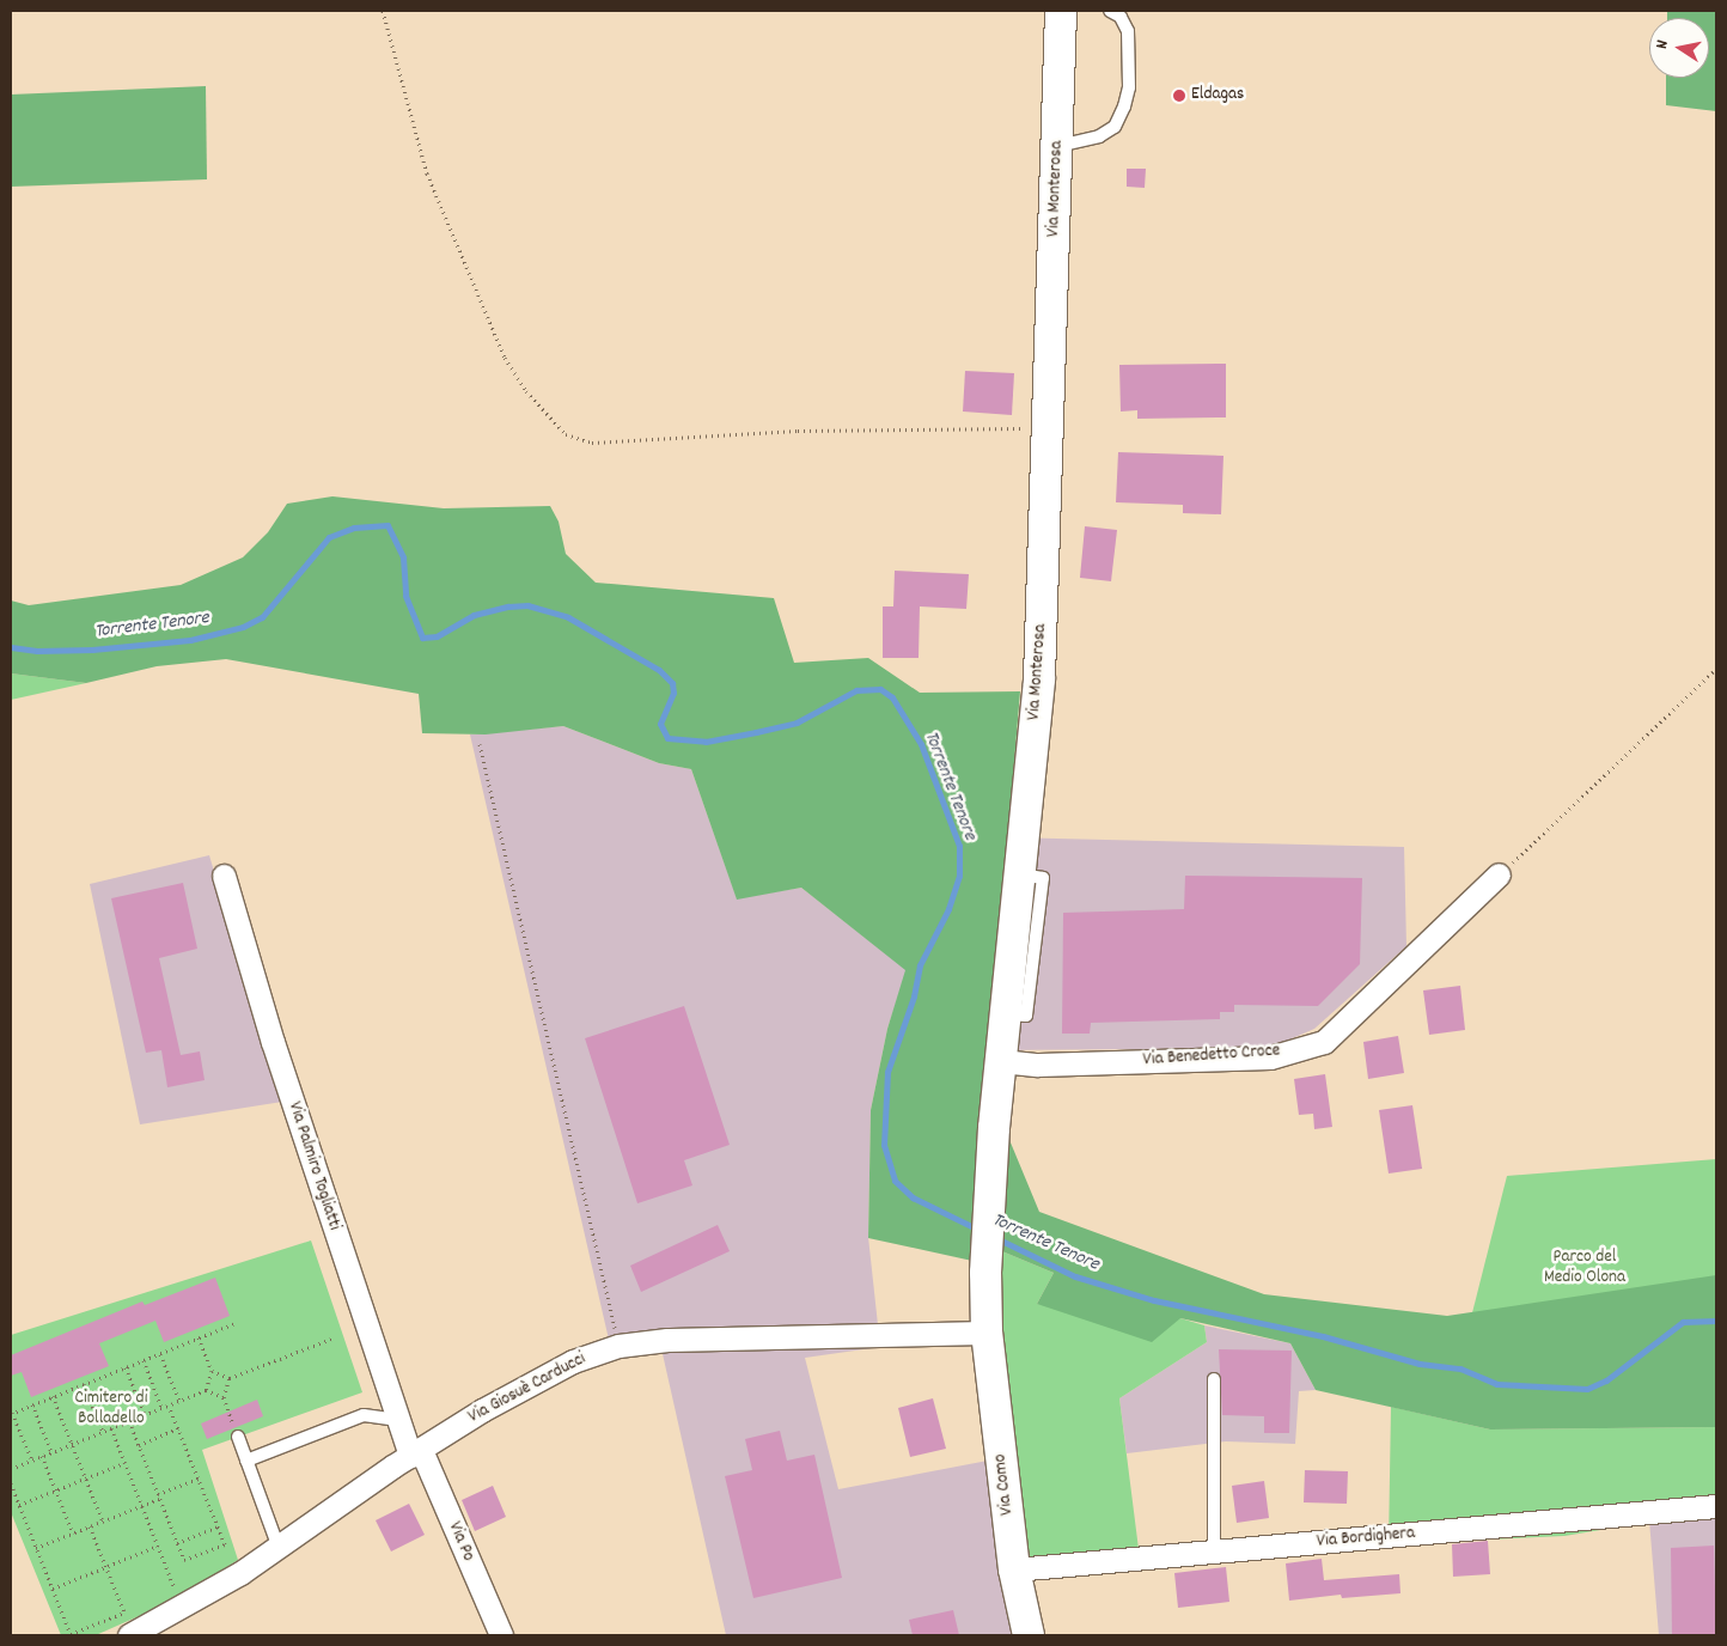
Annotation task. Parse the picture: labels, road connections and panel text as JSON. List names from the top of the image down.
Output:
{
  "streets": {
    "main road": ["Via Monterosa", "Via Como"],
    "street": [
      "Via Benedetto Croce",
      "Via Palmiro Togliatti",
      "Via Giosuè Carducci",
      "Via Bordighera",
      "Via Po"
    ]
  },
  "crossings": [
    ["Via Monterosa", "Via Benedetto Croce"],
    ["Via Monterosa", "Via Giosuè Carducci"],
    ["Via Monterosa", "Via Como"],
    ["Via Palmiro Togliatti", "Via Giosuè Carducci"],
    ["Via Palmiro Togliatti", "Via Po"],
    ["Via Giosuè Carducci", "Via Como"],
    ["Via Giosuè Carducci", "Via Po"],
    ["Via Como", "Via Bordighera"]
  ],
  "water": ["Torrente Tenore"],
  "parks": ["Parco del Medio Olona", "Cimitero di Bolladello"],
  "places": ["Eldagas"],
  "north": "left"
}
